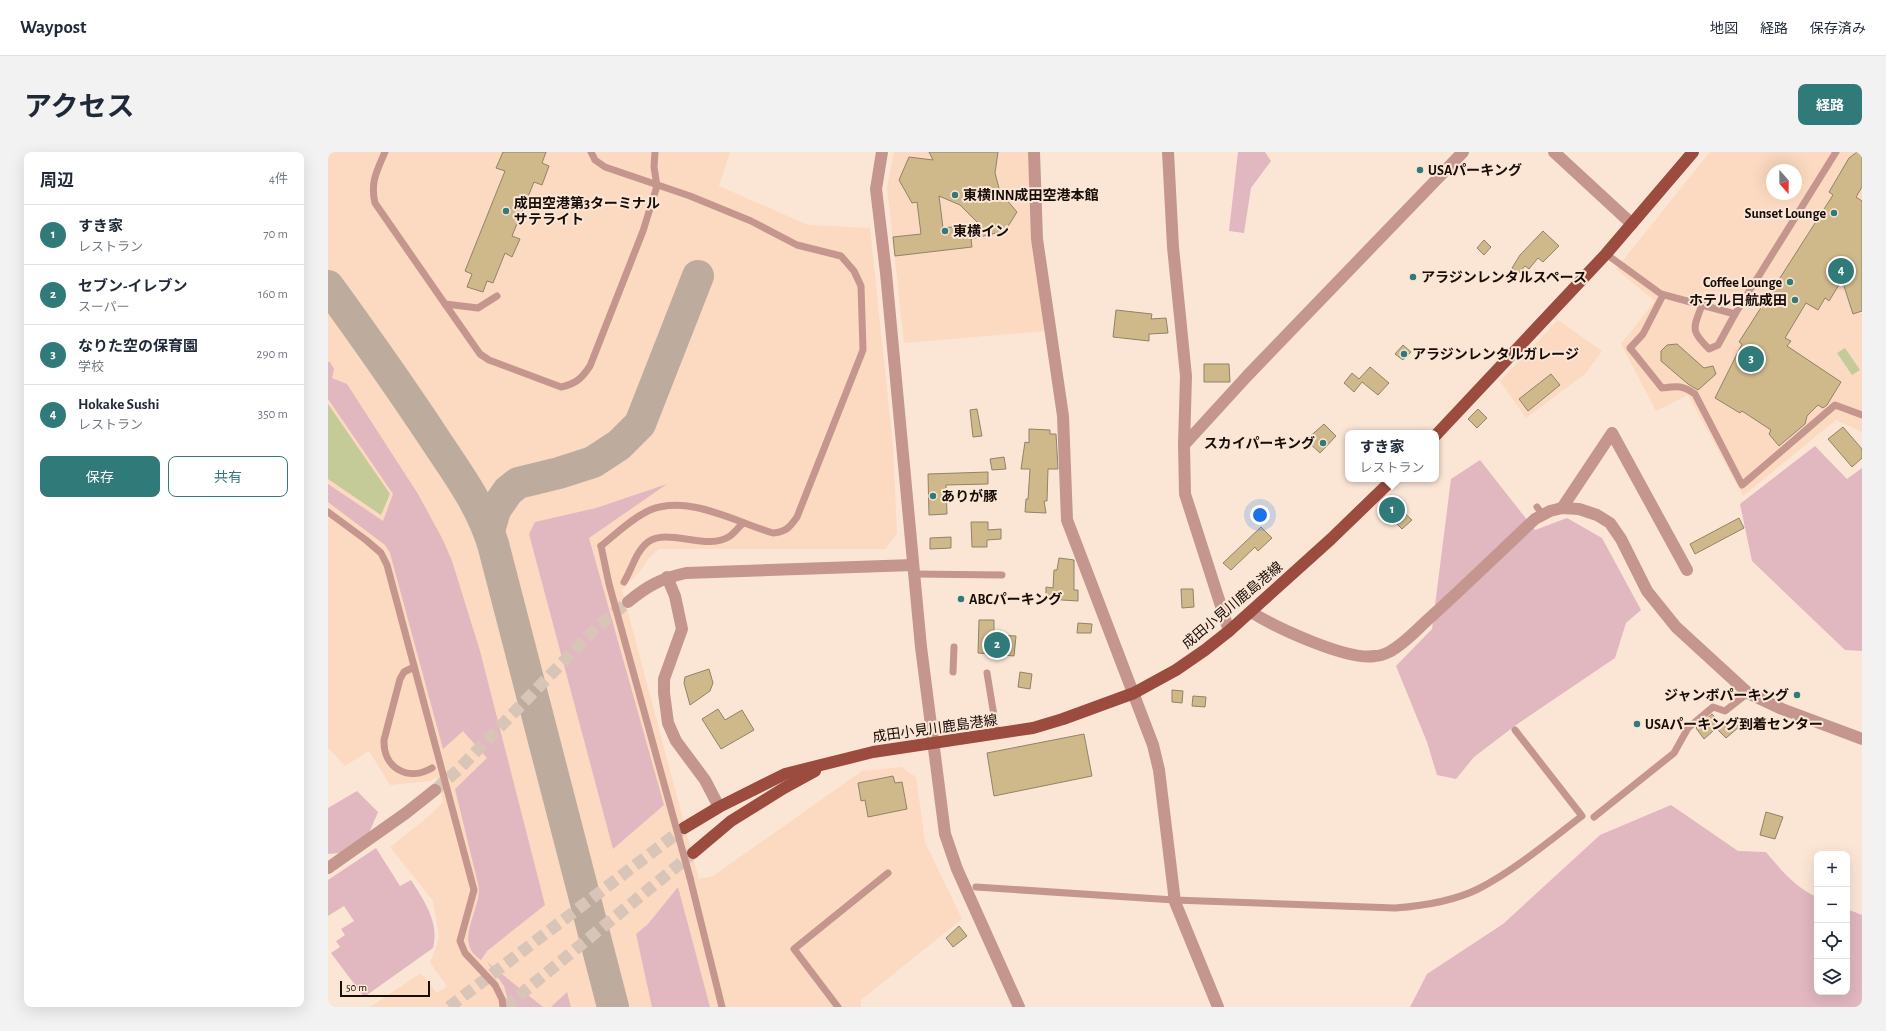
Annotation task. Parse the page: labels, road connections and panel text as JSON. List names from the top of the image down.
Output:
{
  "streets": {
    "main road": ["成田小見川鹿島港線"]
  },
  "places": [
    "USAパーキング",
    "東横INN成田空港本館",
    "成田空港第3ターミナル サテライト",
    "Sunset Lounge",
    "東横イン",
    "アラジンレンタルスペース",
    "Coffee Lounge",
    "ホテル日航成田",
    "アラジンレンタルガレージ",
    "スカイパーキング",
    "ありが豚",
    "ABCパーキング",
    "ジャンボパーキング",
    "USAパーキング到着センター"
  ],
  "scale_bar": "50 m",
  "north": "bottom",
  "page": {
    "header": "Waypost",
    "nav": ["地図", "経路", "保存済み"],
    "title": "アクセス",
    "buttons": [
      "経路",
      ["保存", "共有"]
    ],
    "heading": ["周辺", "4件"],
    "list": [
      {
        "mark": "1",
        "name": "すき家",
        "note": "レストラン",
        "value": "70 m"
      },
      {
        "mark": "2",
        "name": "セブン-イレブン",
        "note": "スーパー",
        "value": "160 m"
      },
      {
        "mark": "3",
        "name": "なりた空の保育園",
        "note": "学校",
        "value": "290 m"
      },
      {
        "mark": "4",
        "name": "Hokake Sushi",
        "note": "レストラン",
        "value": "350 m"
      }
    ],
    "pins": [
      "4",
      "3",
      "1",
      "2"
    ],
    "popup": ["すき家", "レストラン"],
    "map_buttons": ["+", "−"],
    "scale": "50 m"
  }
}
